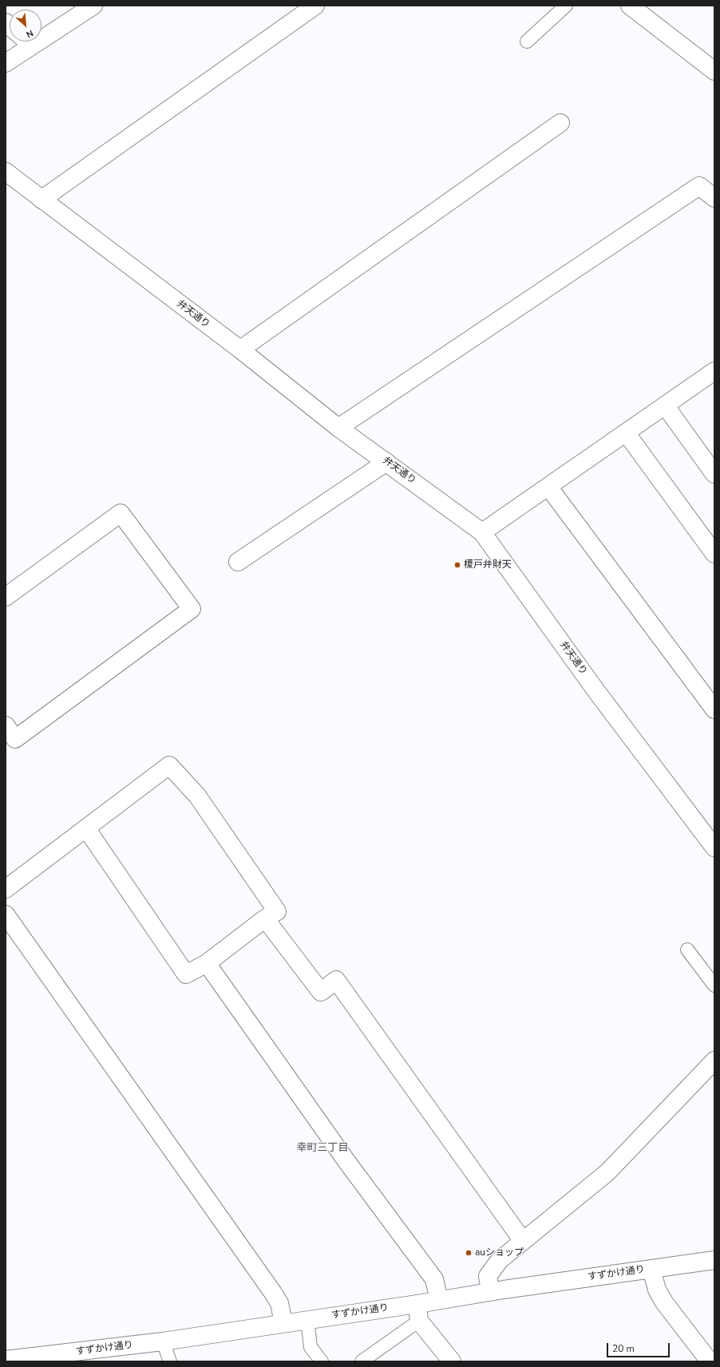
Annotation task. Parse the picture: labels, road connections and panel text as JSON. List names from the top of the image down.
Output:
{
  "streets": {
    "street": ["弁天通り", "すずかけ通り"]
  },
  "districts": ["幸町三丁目"],
  "places": ["榎戸弁財天", "auショップ"],
  "scale_bar": "20 m",
  "north": "bottom right"
}
